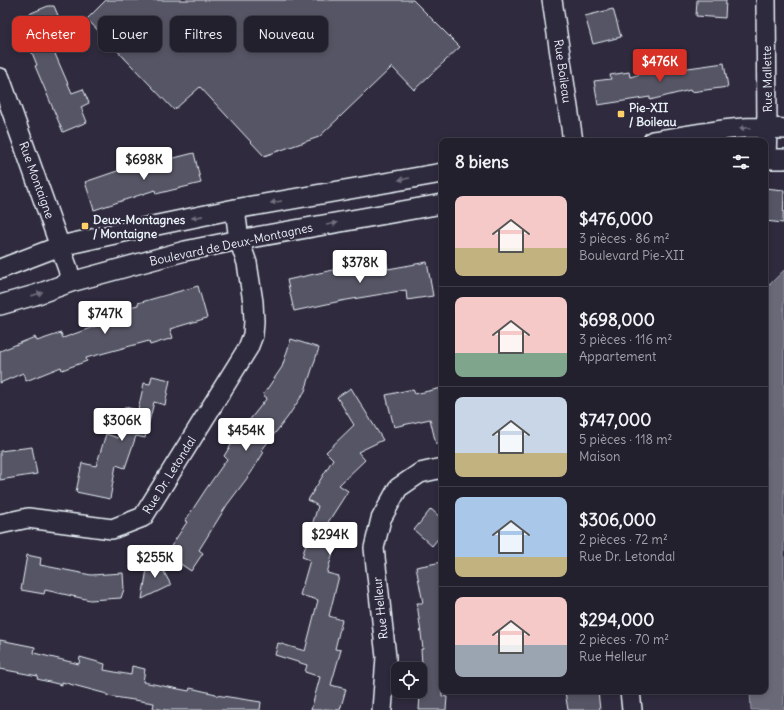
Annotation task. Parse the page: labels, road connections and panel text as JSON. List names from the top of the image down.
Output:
{
  "streets": {
    "street": [
      "Rue Boileau",
      "Rue Mallette",
      "Rue Montaigne",
      "Boulevard de Deux-Montagnes",
      "Rue Dr. Letondal",
      "Rue Helleur"
    ]
  },
  "crossings": [
    ["Rue Montaigne", "Boulevard de Deux-Montagnes"],
    ["Boulevard de Deux-Montagnes", "Rue Dr. Letondal"]
  ],
  "places": {
    "transit": ["Pie-XII / Boileau", "Deux-Montagnes / Montaigne"]
  },
  "page": {
    "chip": [
      "Acheter",
      "Louer",
      "Filtres",
      "Nouveau"
    ],
    "price": [
      "$476K",
      "$698K",
      "$378K",
      "$747K",
      "$306K",
      "$454K",
      "$294K",
      "$255K"
    ],
    "heading": "8 biens",
    "list": [
      {
        "name": "$476,000",
        "note": "3 pièces · 86 m² · Boulevard Pie-XII"
      },
      {
        "name": "$698,000",
        "note": "3 pièces · 116 m² · Appartement"
      },
      {
        "name": "$747,000",
        "note": "5 pièces · 118 m² · Maison"
      },
      {
        "name": "$306,000",
        "note": "2 pièces · 72 m² · Rue Dr. Letondal"
      },
      {
        "name": "$294,000",
        "note": "2 pièces · 70 m² · Rue Helleur"
      }
    ]
  }
}
